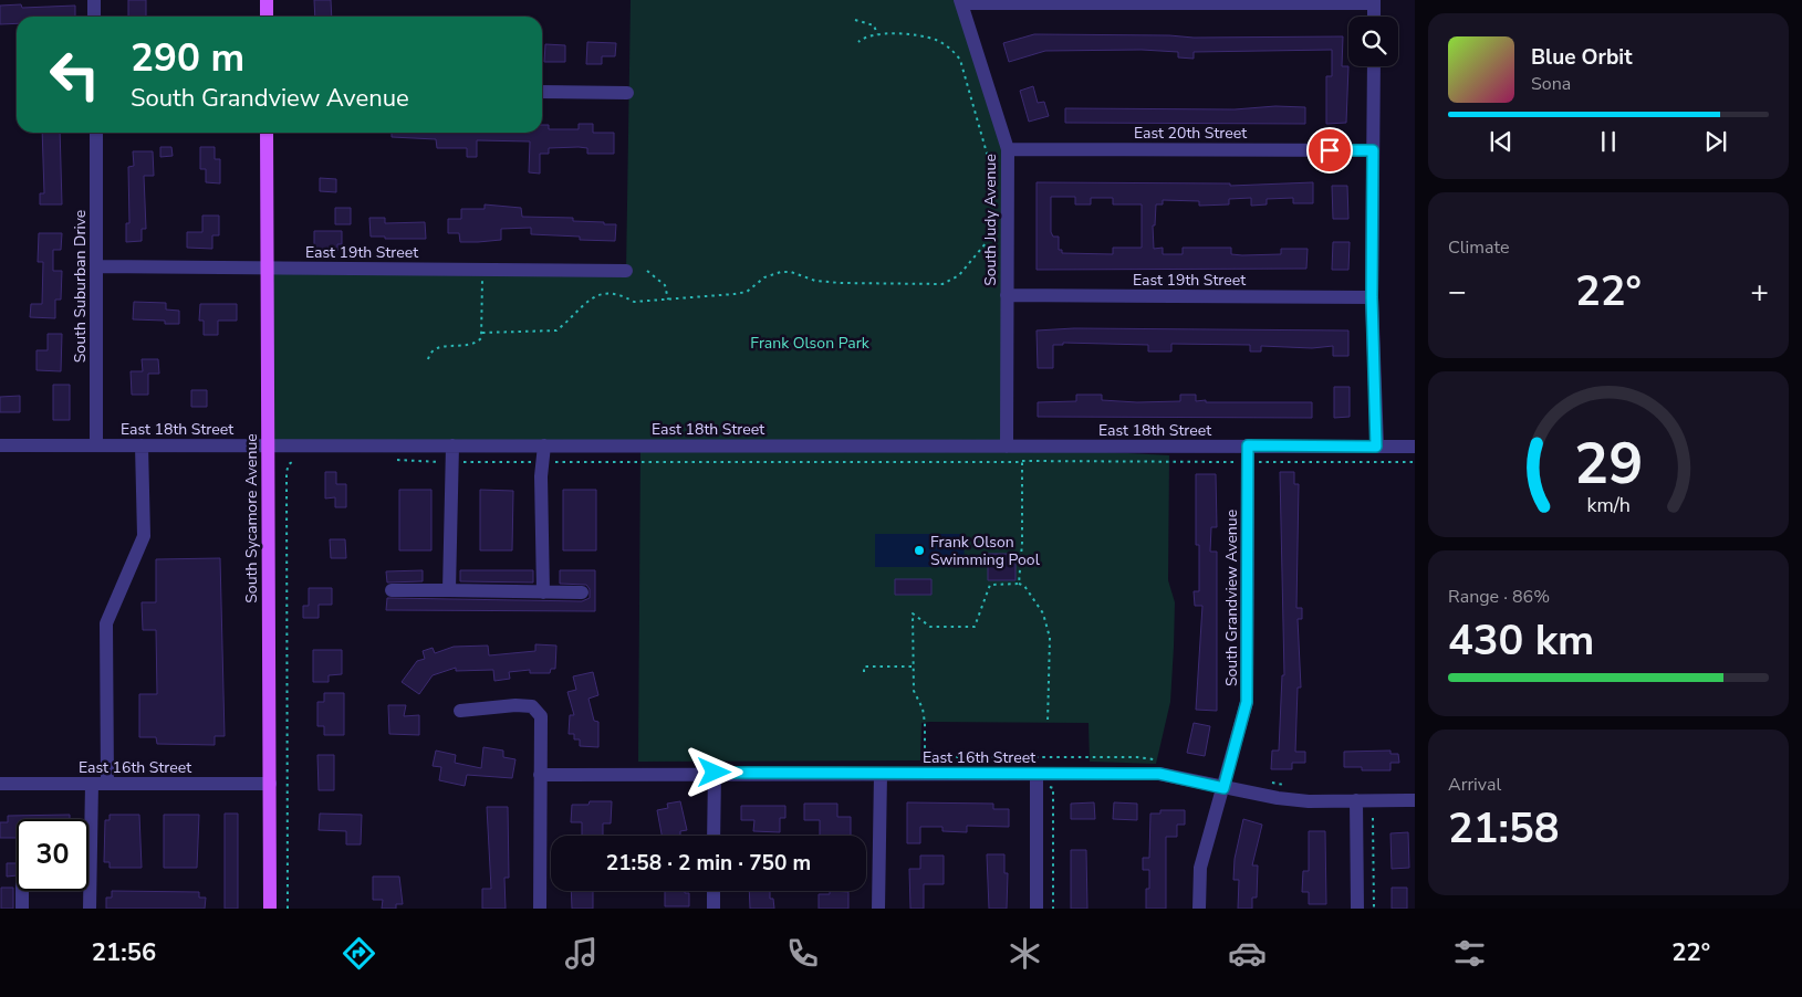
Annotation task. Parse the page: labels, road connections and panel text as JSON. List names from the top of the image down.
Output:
{
  "streets": {
    "main road": ["South Sycamore Avenue"],
    "street": [
      "East 20th Street",
      "South Judy Avenue",
      "East 19th Street",
      "South Suburban Drive",
      "East 18th Street",
      "South Grandview Avenue",
      "East 16th Street"
    ]
  },
  "crossings": [
    ["East 20th Street", "South Judy Avenue"],
    ["South Judy Avenue", "East 19th Street"],
    ["South Judy Avenue", "East 18th Street"],
    ["East 19th Street", "South Suburban Drive"],
    ["East 19th Street", "South Sycamore Avenue"],
    ["South Suburban Drive", "East 18th Street"],
    ["East 18th Street", "South Sycamore Avenue"],
    ["East 18th Street", "South Grandview Avenue"],
    ["South Sycamore Avenue", "East 16th Street"],
    ["South Grandview Avenue", "East 16th Street"]
  ],
  "parks": ["Frank Olson Park"],
  "places": ["Frank Olson Swimming Pool"],
  "page": {
    "turn": ["290 m", "South Grandview Avenue"],
    "song": ["Blue Orbit", "Sona"],
    "tile": [
      "Climate",
      ["Range · 86%", "430 km"],
      ["Arrival", "21:58"]
    ],
    "heat": ["−", "22°", "+"],
    "limit": "30",
    "trip": "21:58 · 2 min · 750 m",
    "tabs": ["21:56", "22°"],
    "gauge": ["29", "km/h"]
  }
}
